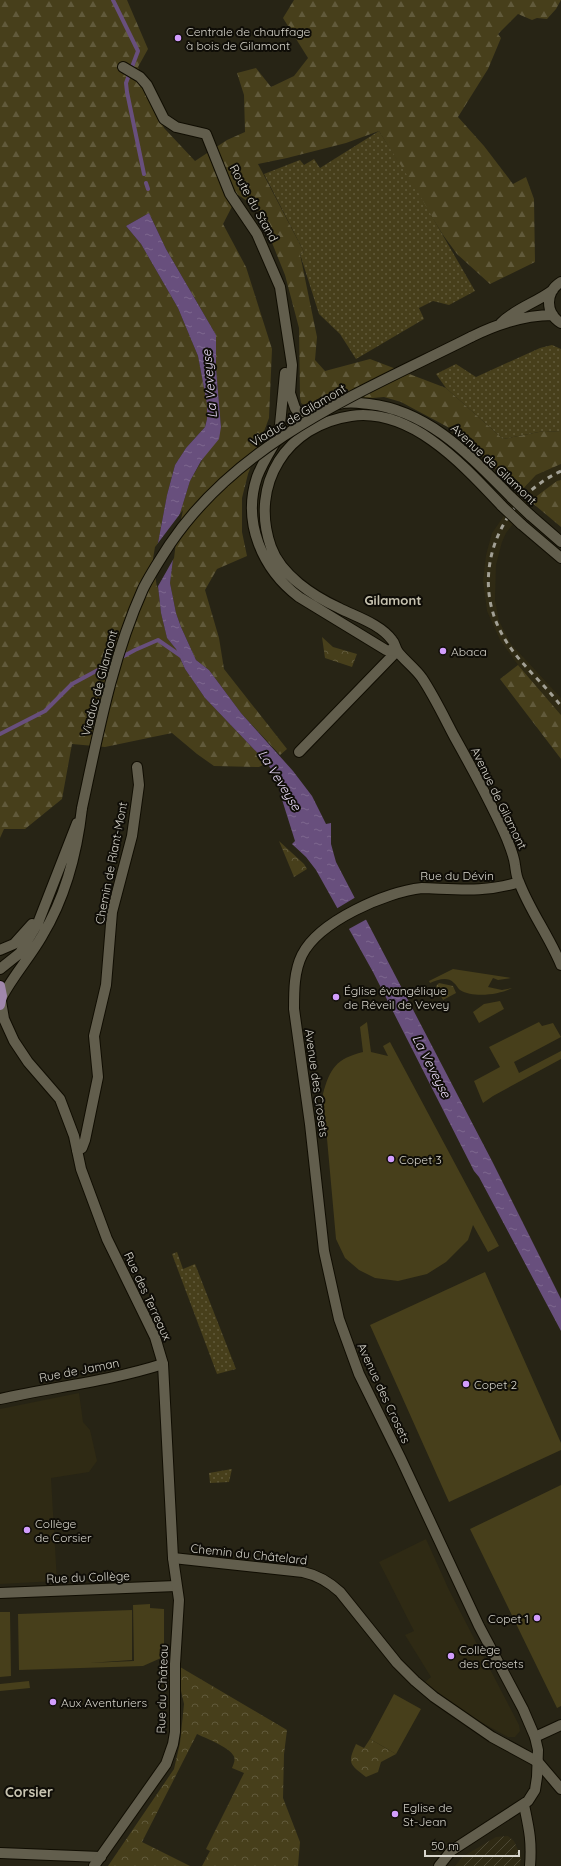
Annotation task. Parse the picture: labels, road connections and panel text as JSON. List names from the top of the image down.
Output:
{
  "streets": {
    "street": [
      "Route du Stand",
      "Viaduc de Gilamont",
      "Avenue de Gilamont",
      "Chemin de Riant-Mont",
      "Rue du Dévin",
      "Avenue des Crosets",
      "Rue des Terreaux",
      "Rue de Jaman",
      "Chemin du Châtelard",
      "Rue du Collège",
      "Rue du Château"
    ]
  },
  "crossings": [
    ["Route du Stand", "Avenue de Gilamont"],
    ["Viaduc de Gilamont", "Rue des Terreaux"],
    ["Avenue de Gilamont", "Rue du Dévin"],
    ["Chemin de Riant-Mont", "Rue des Terreaux"],
    ["Rue du Dévin", "Avenue des Crosets"],
    ["Avenue des Crosets", "Chemin du Châtelard"],
    ["Rue des Terreaux", "Rue de Jaman"],
    ["Rue des Terreaux", "Chemin du Châtelard"],
    ["Rue des Terreaux", "Rue du Collège"],
    ["Rue des Terreaux", "Rue du Château"],
    ["Rue du Collège", "Rue du Château"]
  ],
  "districts": ["Gilamont", "Corsier"],
  "water": ["La Veveyse"],
  "places": [
    "Centrale de chauffage à bois de Gilamont",
    "Abaca",
    "Église évangélique de Réveil de Vevey",
    "Copet 3",
    "Copet 2",
    "Collège de Corsier",
    "Copet 1",
    "Collège des Crosets",
    "Aux Aventuriers",
    "Eglise de St-Jean"
  ],
  "scale_bar": "50 m"
}
